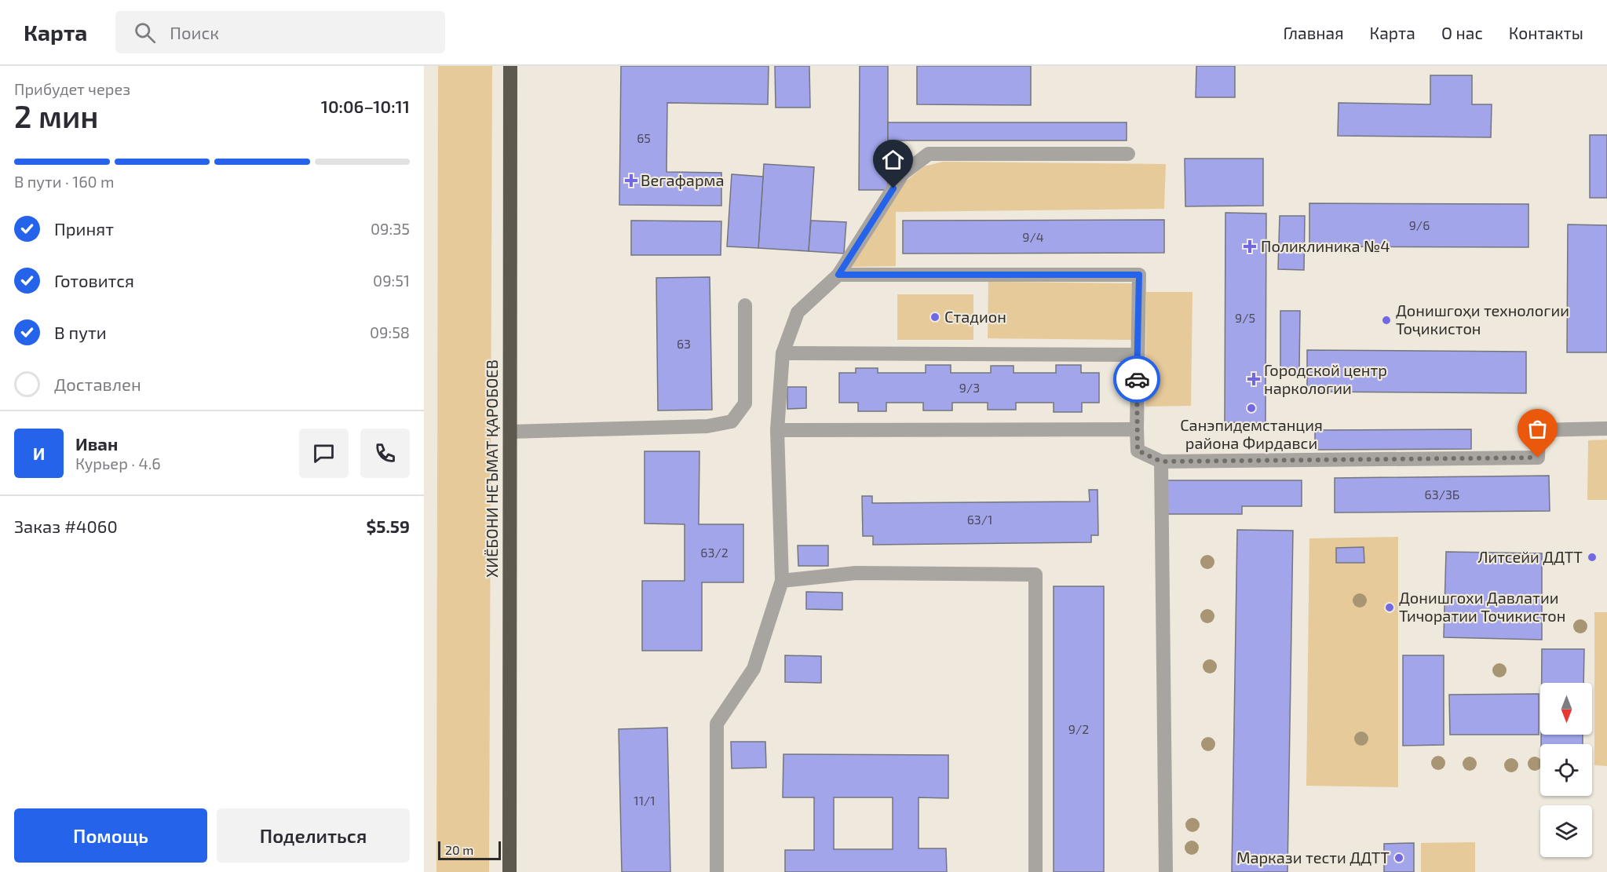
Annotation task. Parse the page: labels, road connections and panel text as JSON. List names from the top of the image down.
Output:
{
  "streets": {
    "highway": ["ХИЁБОНИ НЕЪМАТ ҚАРОБОЕВ"]
  },
  "places": {
    "health": ["Вегафарма", "Поликлиника №4", "Городской центр наркологии"],
    "other": [
      "Стадион",
      "Донишгоҳи технологии Тоҷикистон",
      "Санэпидемстанция района Фирдавси",
      "Литсейи ДДТТ",
      "Донишгохи Давлатии Тичоратии Точикистон",
      "Маркази тести ДДТТ"
    ]
  },
  "house_numbers": [
    "65",
    "9/6",
    "9/4",
    "9/5",
    "63",
    "9/3",
    "63/3Б",
    "63/1",
    "63/2",
    "9/2",
    "11/1"
  ],
  "scale_bar": "20 m",
  "north": "bottom",
  "page": {
    "header": "Карта",
    "search": "Поиск",
    "nav": [
      "Главная",
      "Карта",
      "О нас",
      "Контакты"
    ],
    "heading": ["2 мин", "Прибудет через", "10:06–10:11"],
    "panel": [
      "Иван",
      "Курьер · 4.6",
      "Заказ #4060",
      "$5.59"
    ],
    "bar": "В пути · 160 m",
    "list": [
      ["Принят", "09:35"],
      ["Готовится", "09:51"],
      ["В пути", "09:58"],
      "Доставлен"
    ],
    "round": "И",
    "buttons": ["Помощь", "Поделиться"],
    "scale": "20 m"
  }
}
